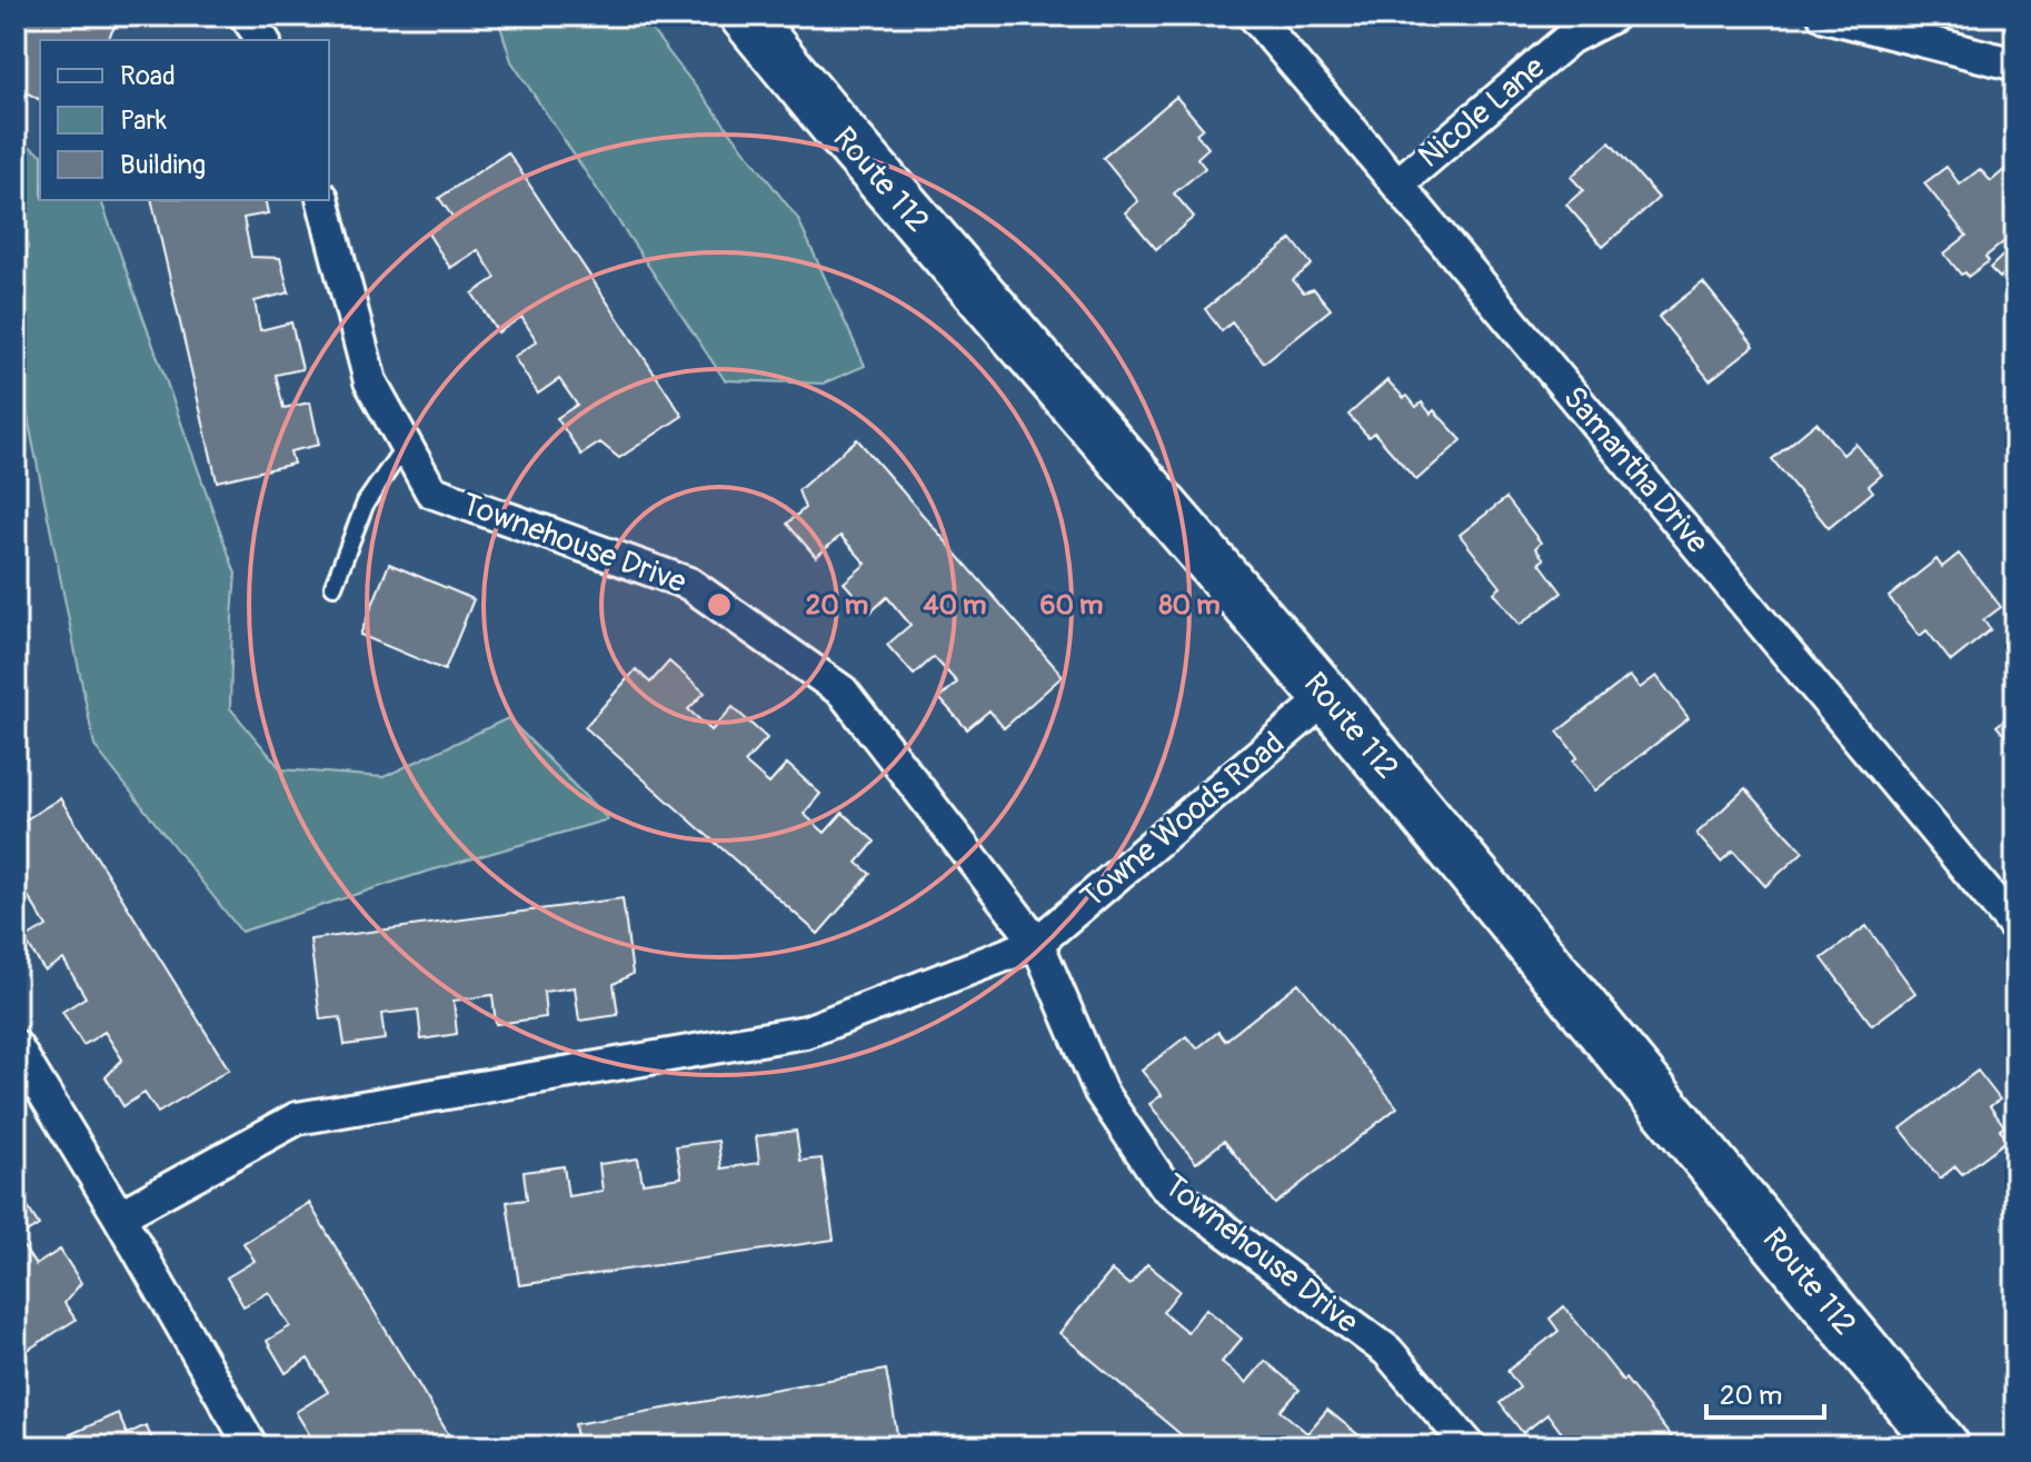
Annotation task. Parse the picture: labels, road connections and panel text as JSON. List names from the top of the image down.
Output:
{
  "streets": {
    "main road": ["Route 112"],
    "street": [
      "Nicole Lane",
      "Samantha Drive",
      "Townehouse Drive",
      "Towne Woods Road"
    ]
  },
  "crossings": [
    ["Nicole Lane", "Samantha Drive"],
    ["Route 112", "Towne Woods Road"],
    ["Townehouse Drive", "Towne Woods Road"]
  ],
  "legend": ["Road", "Park", "Building"],
  "scale_bar": "20 m",
  "rings": [
    "20 m",
    "40 m",
    "60 m",
    "80 m"
  ]
}
